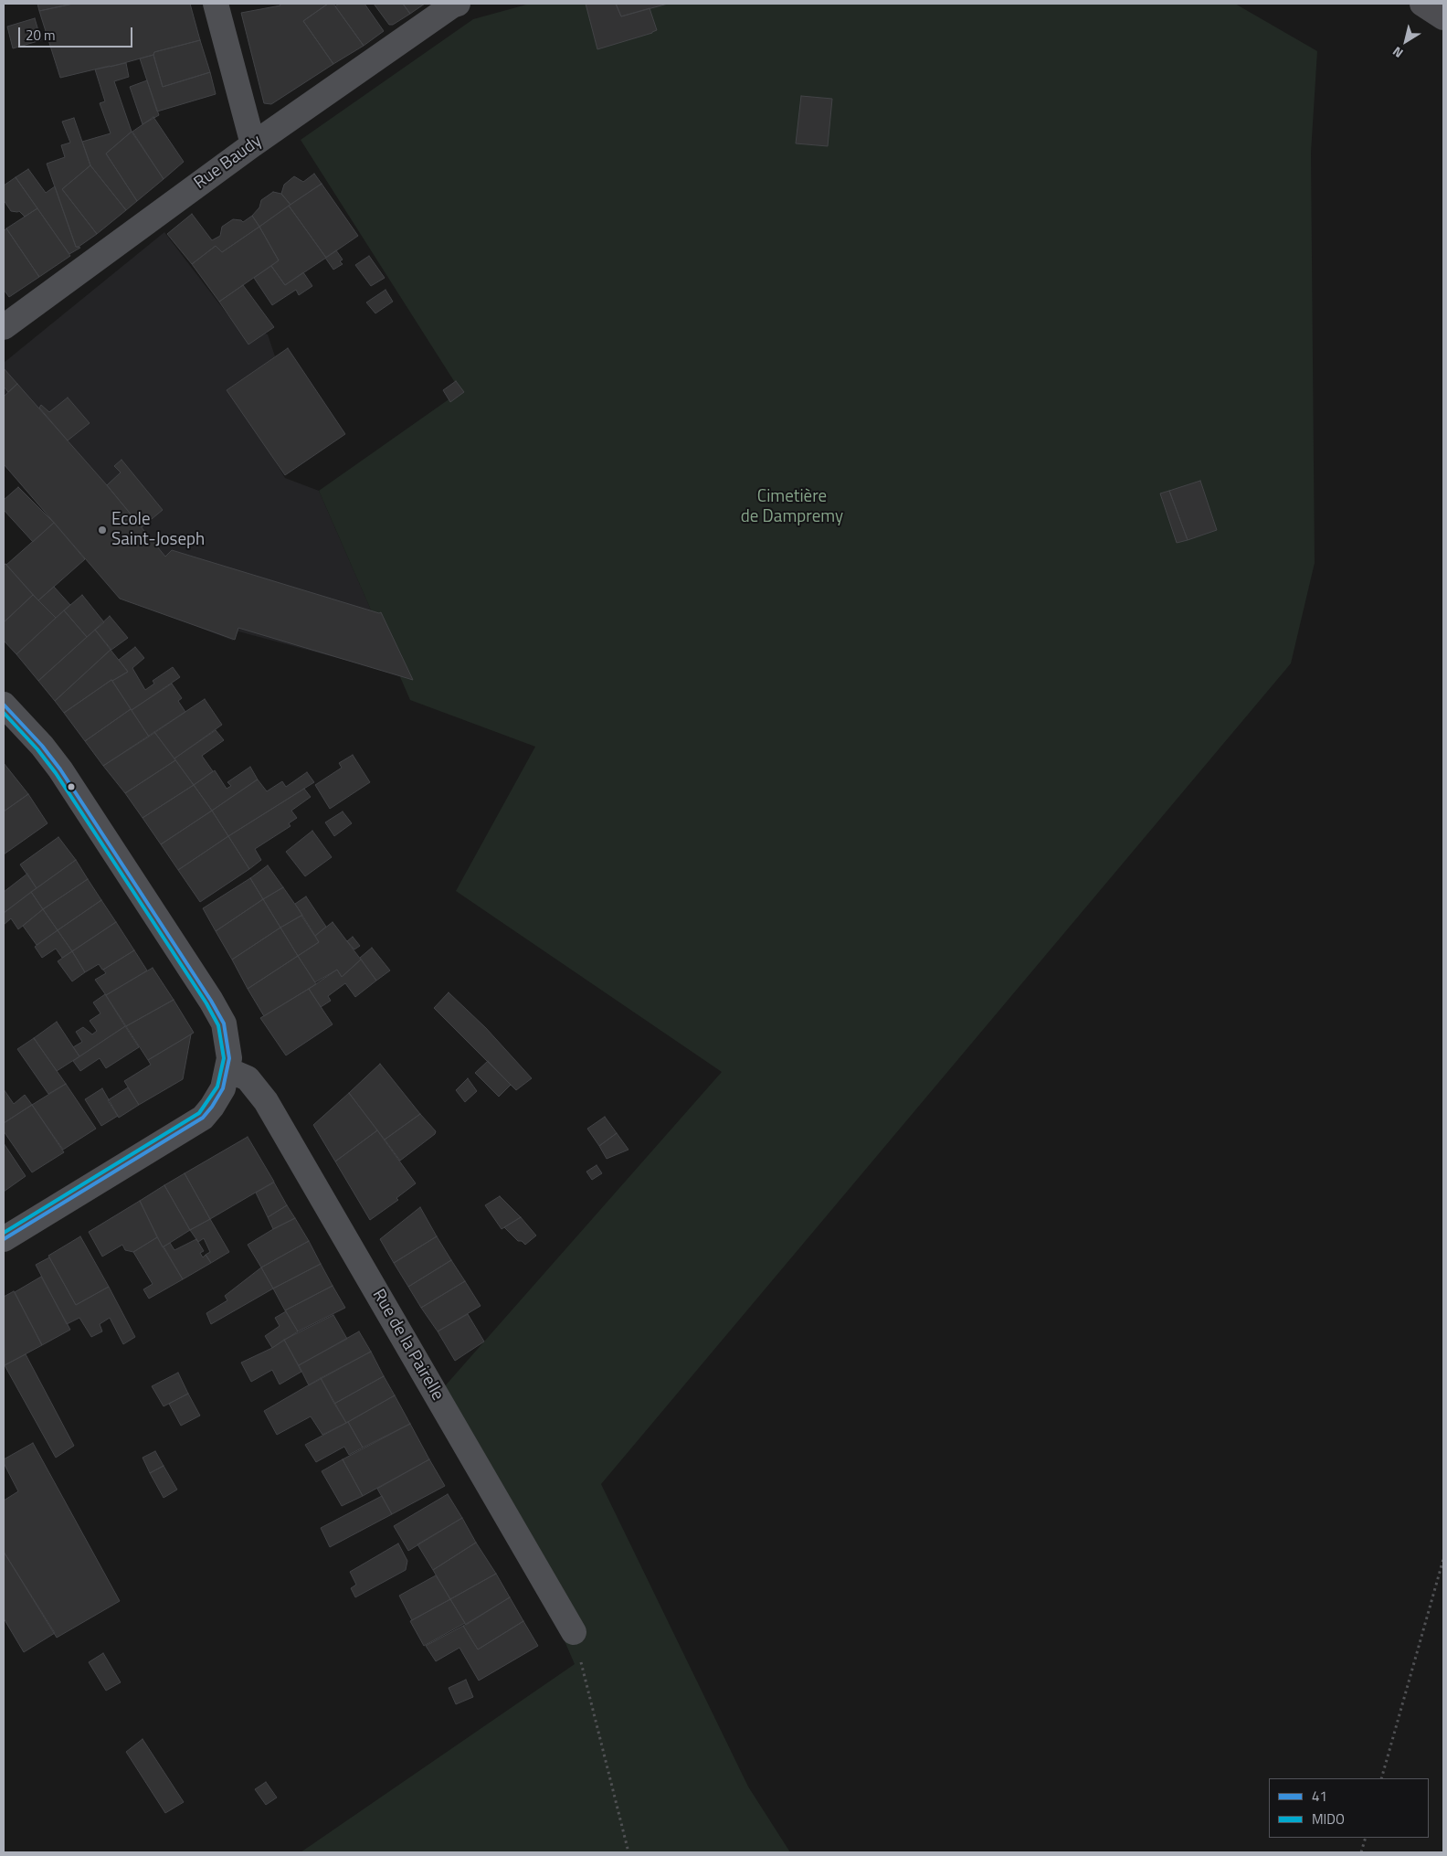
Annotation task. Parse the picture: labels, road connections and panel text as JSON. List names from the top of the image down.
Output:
{
  "streets": {
    "street": ["Rue Baudy", "Rue de la Pairelle"]
  },
  "parks": ["Cimetière de Dampremy"],
  "places": ["Ecole Saint-Joseph"],
  "lines": ["transit line 41", "transit line MIDO"],
  "legend": ["41", "MIDO"],
  "scale_bar": "20 m",
  "north": "bottom left"
}
